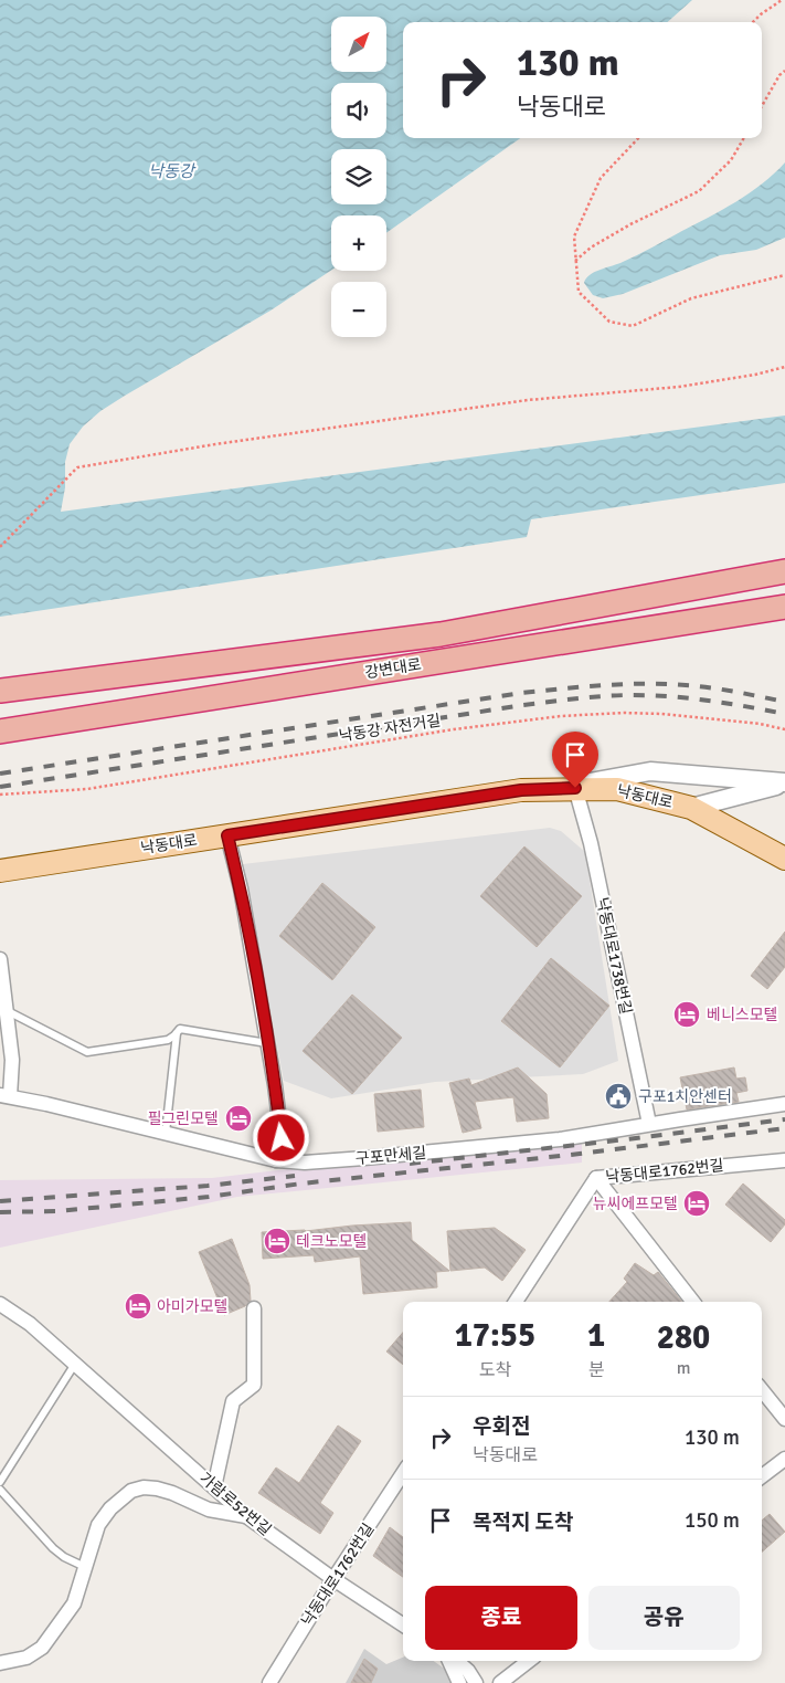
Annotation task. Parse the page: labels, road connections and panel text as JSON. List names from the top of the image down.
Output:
{
  "streets": {
    "highway": ["강변대로"],
    "main road": ["낙동대로"],
    "street": [
      "낙동대로1738번길",
      "구포만세길",
      "낙동대로1762번길",
      "가람로52번길"
    ],
    "path": ["낙동강 자전거길"]
  },
  "crossings": [
    ["낙동대로", "낙동대로1738번길"],
    ["낙동대로1738번길", "구포만세길"],
    ["낙동대로1762번길", "가람로52번길"]
  ],
  "water": ["낙동강"],
  "places": {
    "hotel": [
      "베니스모텔",
      "필그린모텔",
      "뉴씨에프모텔",
      "테크노모텔",
      "아미가모텔"
    ],
    "public building": ["구포1치안센터"]
  },
  "north": "top right",
  "page": {
    "map_buttons": ["+", "−"],
    "turn": ["130 m", "낙동대로"],
    "eta": [
      "17:55",
      "도착",
      "1",
      "분",
      "280",
      "m"
    ],
    "list": [
      {
        "name": "우회전",
        "note": "낙동대로",
        "value": "130 m"
      },
      {
        "name": "목적지 도착",
        "value": "150 m"
      }
    ],
    "buttons": ["종료", "공유"]
  }
}
